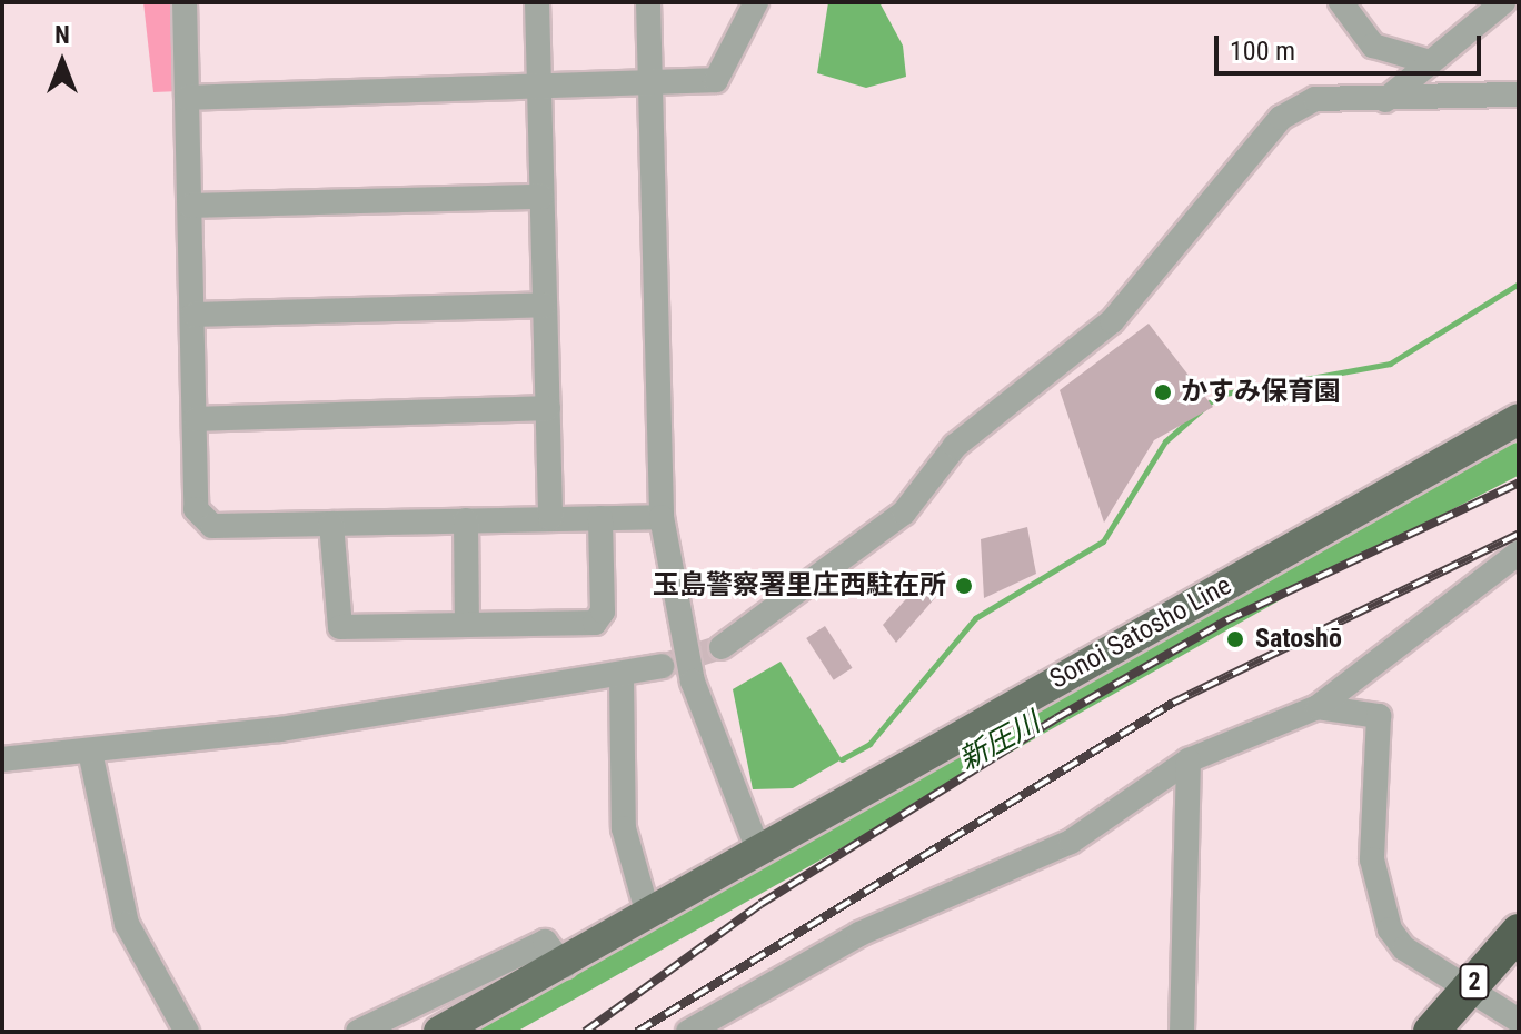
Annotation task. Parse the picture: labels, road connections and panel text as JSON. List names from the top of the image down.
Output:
{
  "streets": {
    "highway": ["2"],
    "main road": ["Sonoi Satosho Line"]
  },
  "water": ["新圧川"],
  "places": ["かすみ保育園", "玉島警察署里庄西駐在所", "Satoshō"],
  "scale_bar": "100 m",
  "north": "top"
}
